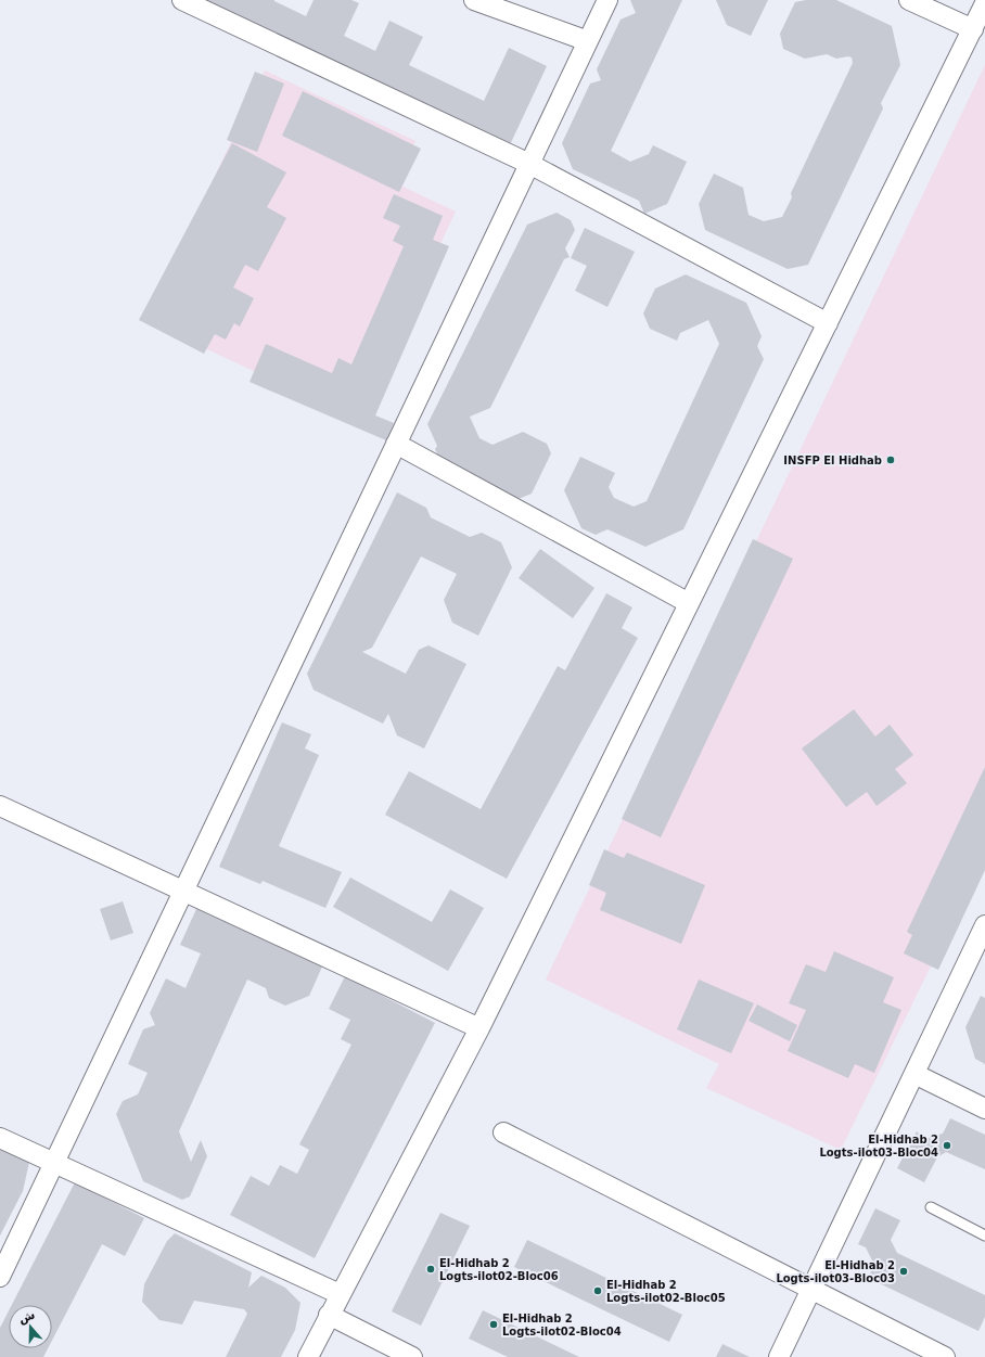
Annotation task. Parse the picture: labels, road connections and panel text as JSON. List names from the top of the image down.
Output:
{
  "places": [
    "INSFP El Hidhab",
    "El-Hidhab 2 Logts-ilot03-Bloc04",
    "El-Hidhab 2 Logts-ilot02-Bloc06",
    "El-Hidhab 2 Logts-ilot03-Bloc03",
    "El-Hidhab 2 Logts-ilot02-Bloc05",
    "El-Hidhab 2 Logts-ilot02-Bloc04"
  ],
  "north": "top"
}
